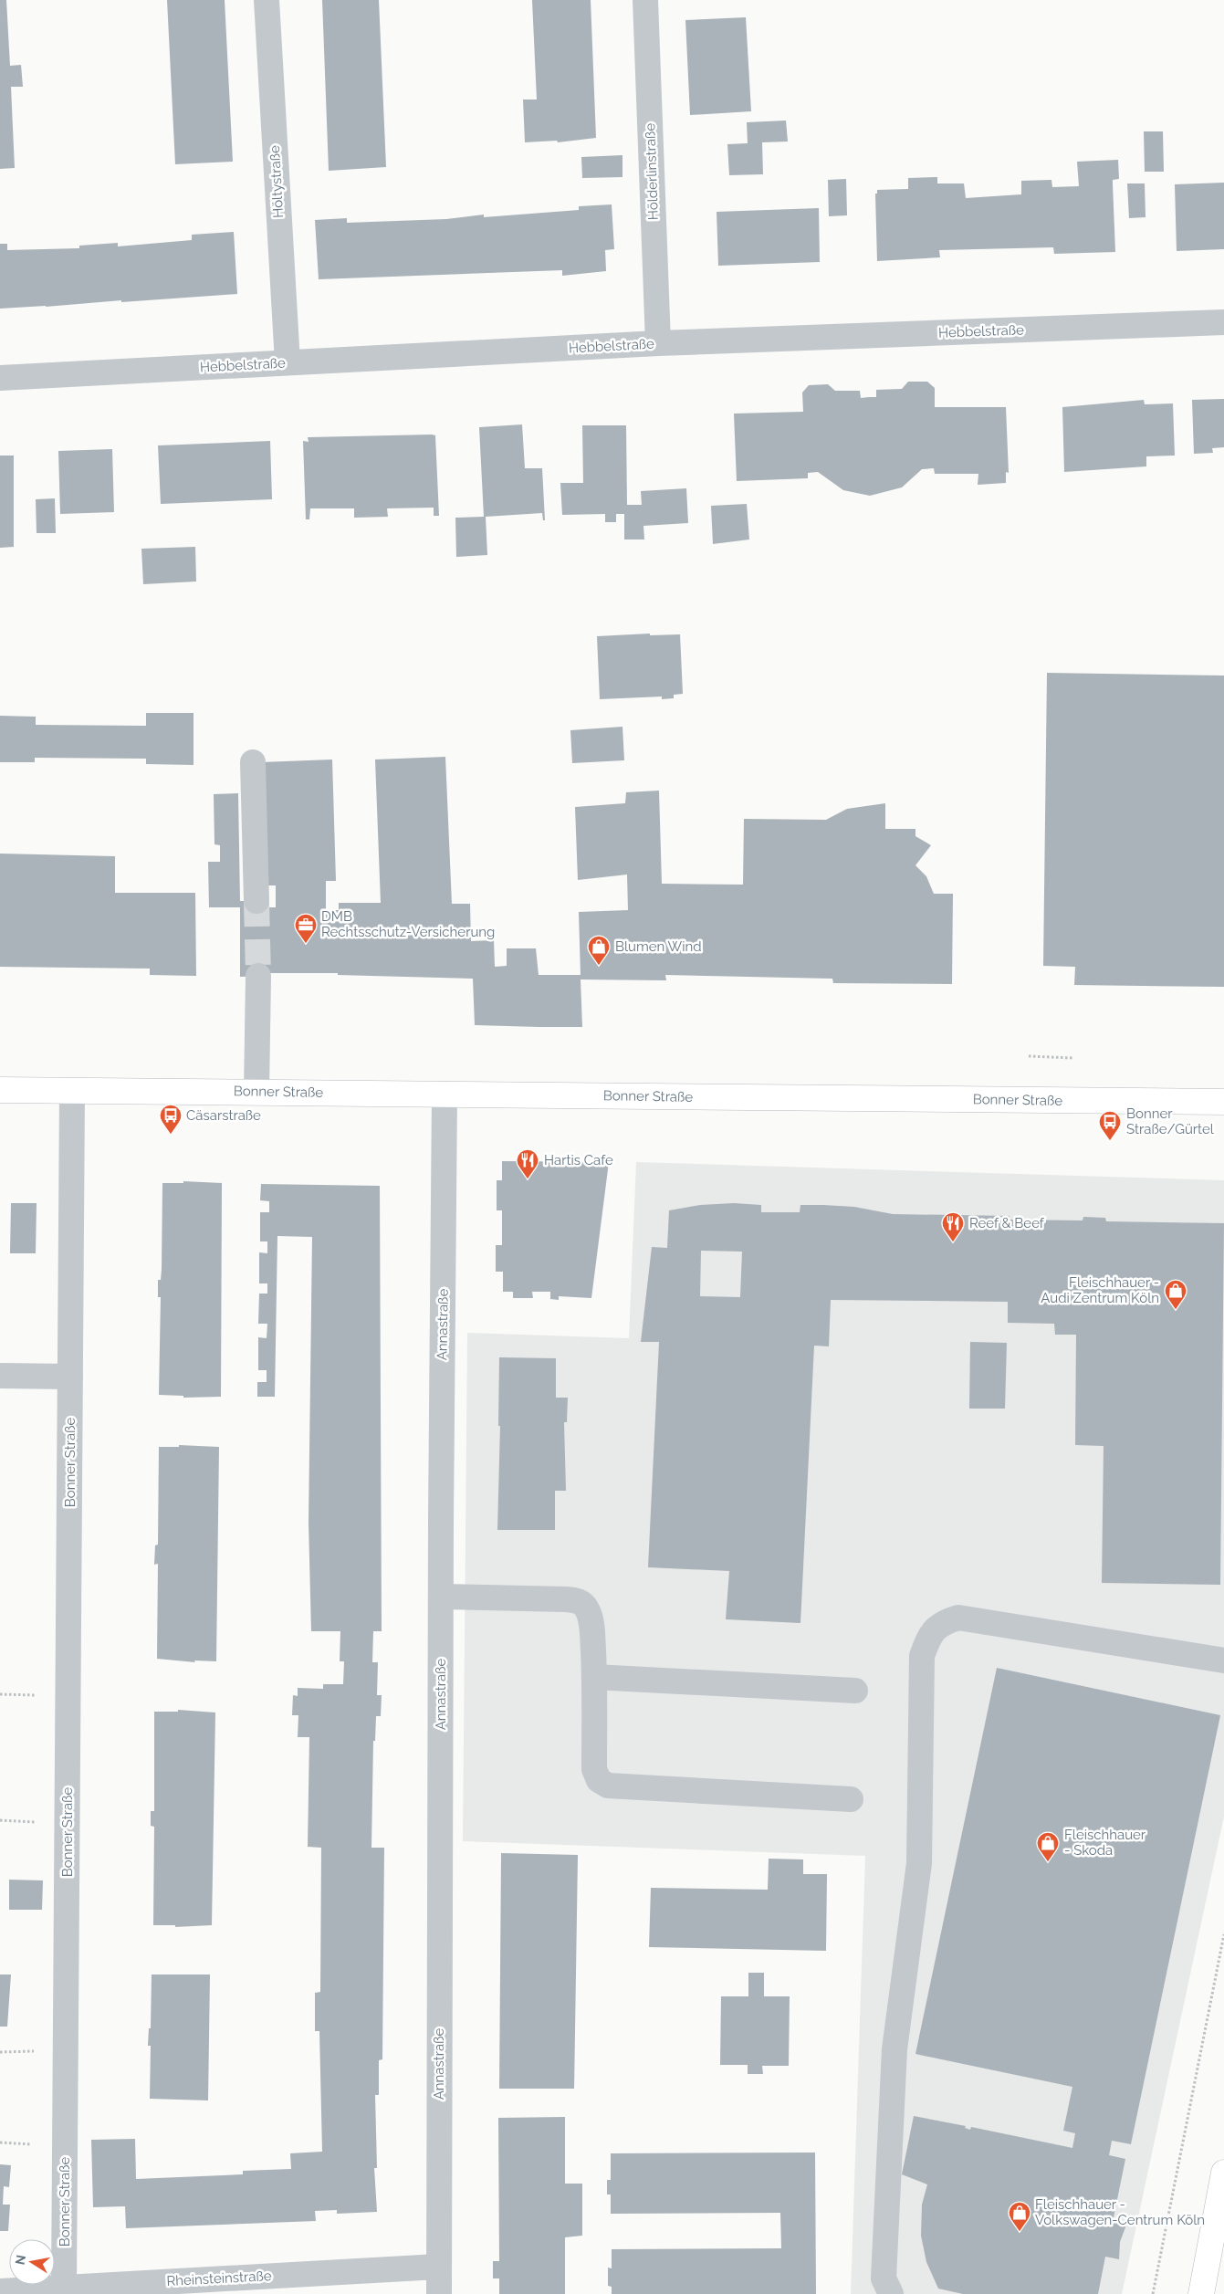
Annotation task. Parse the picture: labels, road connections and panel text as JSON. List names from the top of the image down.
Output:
{
  "streets": {
    "main road": ["Bonner Straße"],
    "street": [
      "Hölderlinstraße",
      "Höltystraße",
      "Hebbelstraße",
      "Annastraße",
      "Rheinsteinstraße"
    ]
  },
  "crossings": [
    ["Hölderlinstraße", "Hebbelstraße"],
    ["Höltystraße", "Hebbelstraße"],
    ["Bonner Straße", "Annastraße"],
    ["Bonner Straße", "Rheinsteinstraße"],
    ["Annastraße", "Rheinsteinstraße"]
  ],
  "places": {
    "office": ["DMB Rechtsschutz-Versicherung"],
    "shop": [
      "Blumen Wind",
      "Fleischhauer - Audi Zentrum Köln",
      "Fleischhauer - Skoda",
      "Fleischhauer - Volkswagen-Centrum Köln"
    ],
    "bus stop": ["Cäsarstraße", "Bonner Straße/Gürtel"],
    "restaurant": ["Hartis Cafe", "Reef & Beef"]
  },
  "north": "left"
}
